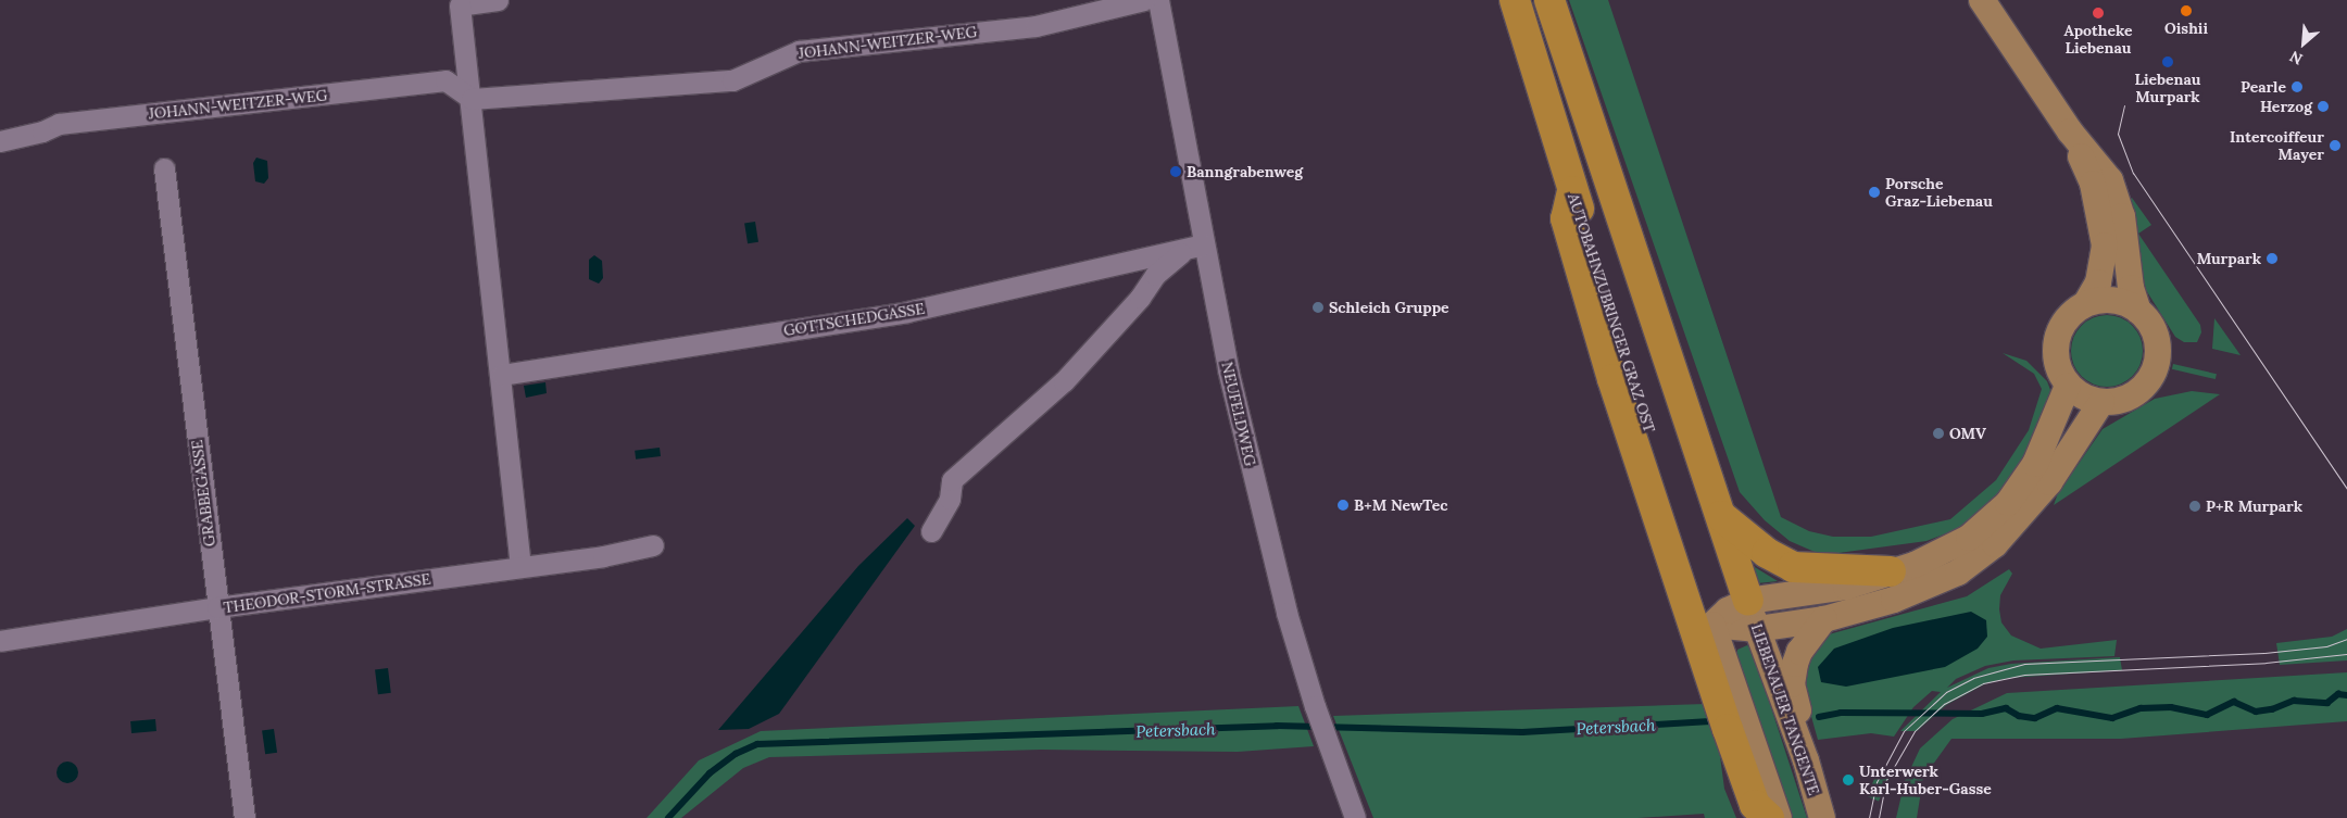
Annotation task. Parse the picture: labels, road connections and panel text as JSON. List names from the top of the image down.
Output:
{
  "streets": {
    "highway": ["AUTOBAHNZUBRINGER GRAZ OST"],
    "main road": ["LIEBENAUER TANGENTE"],
    "street": [
      "JOHANN-WEITZER-WEG",
      "GOTTSCHEDGASSE",
      "NEUFELDWEG",
      "GRABBEGASSE",
      "THEODOR-STORM-STRASSE"
    ]
  },
  "crossings": [
    ["GOTTSCHEDGASSE", "NEUFELDWEG"],
    ["GRABBEGASSE", "THEODOR-STORM-STRASSE"]
  ],
  "water": ["Petersbach"],
  "places": [
    "Oishii",
    "Apotheke Liebenau",
    "Liebenau Murpark",
    "Pearle",
    "Herzog",
    "Intercoiffeur Mayer",
    "Banngrabenweg",
    "Porsche Graz-Liebenau",
    "Murpark",
    "Schleich Gruppe",
    "OMV",
    "B+M NewTec",
    "P+R Murpark",
    "Unterwerk Karl-Huber-Gasse"
  ],
  "north": "bottom left"
}
